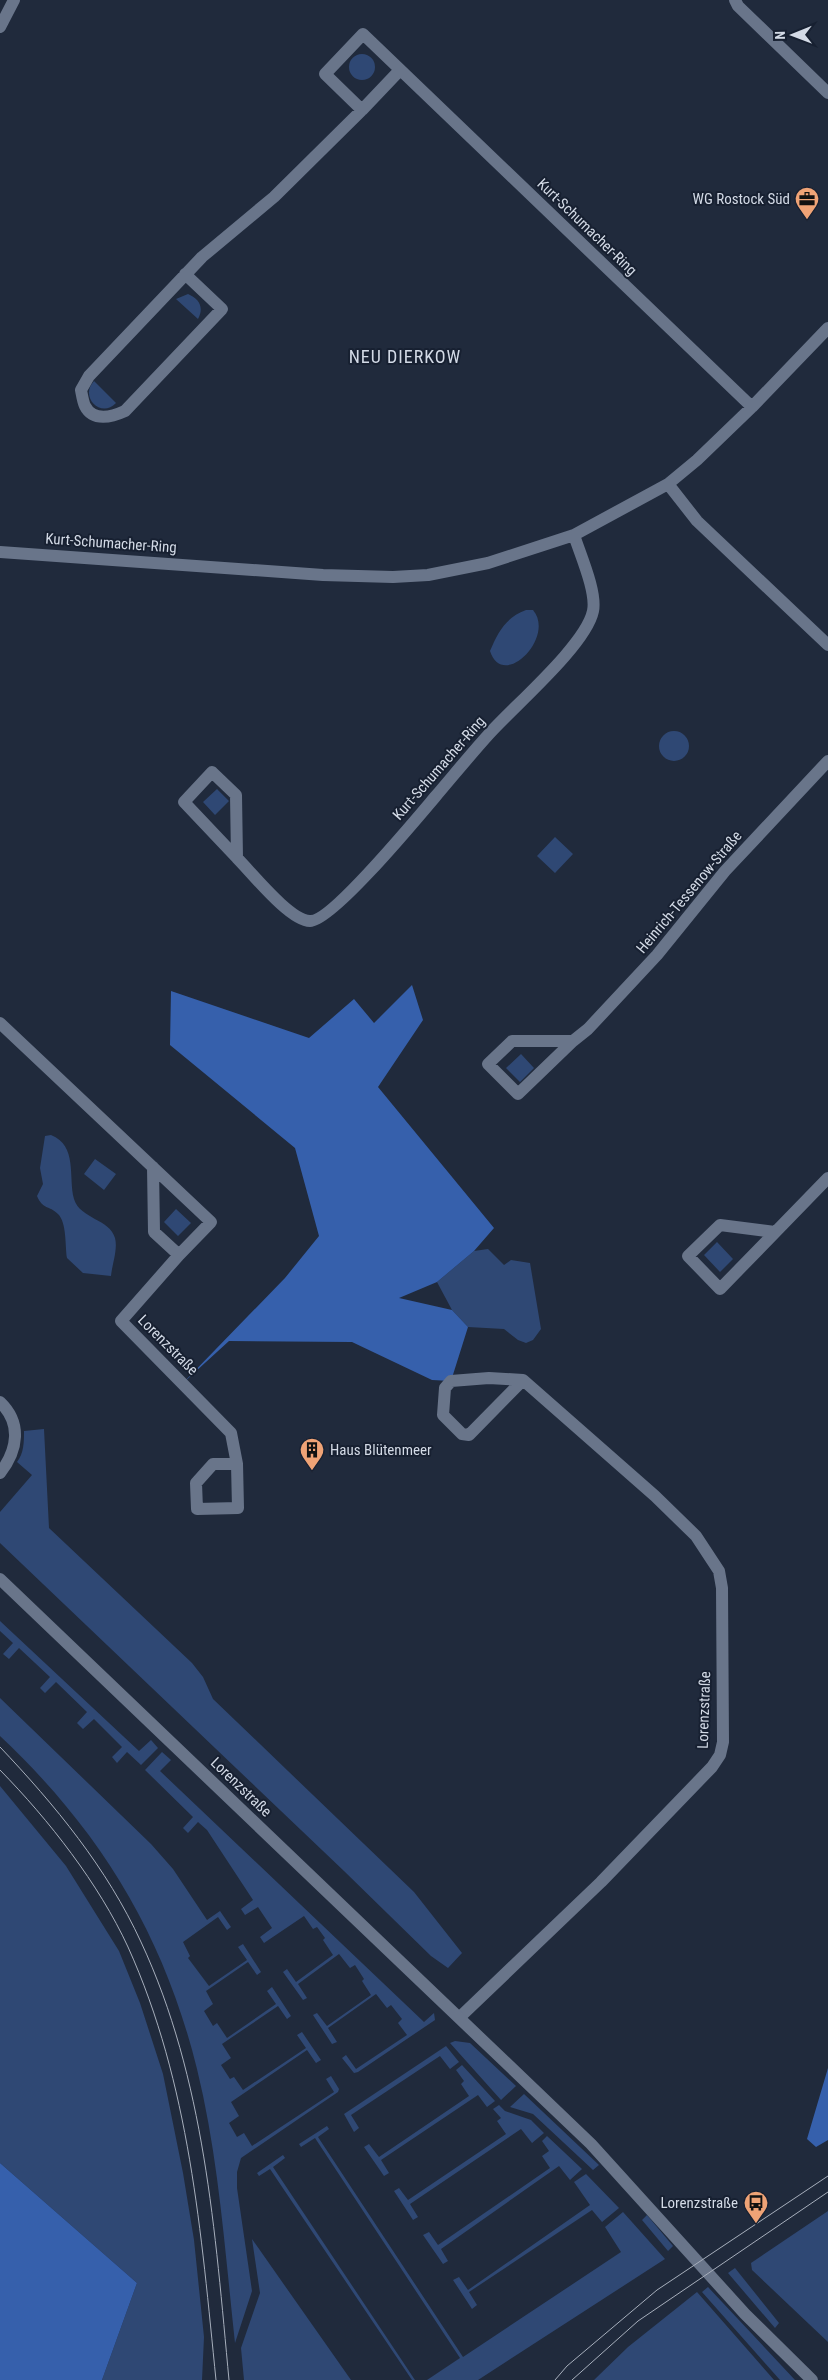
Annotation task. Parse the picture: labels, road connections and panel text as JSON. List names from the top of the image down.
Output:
{
  "streets": {
    "street": ["Kurt-Schumacher-Ring", "Heinrich-Tessenow-Straße", "Lorenzstraße"]
  },
  "districts": ["NEU DIERKOW"],
  "places": {
    "office": ["WG Rostock Süd"],
    "building": ["Haus Blütenmeer"],
    "bus stop": ["Lorenzstraße"]
  },
  "north": "left"
}
